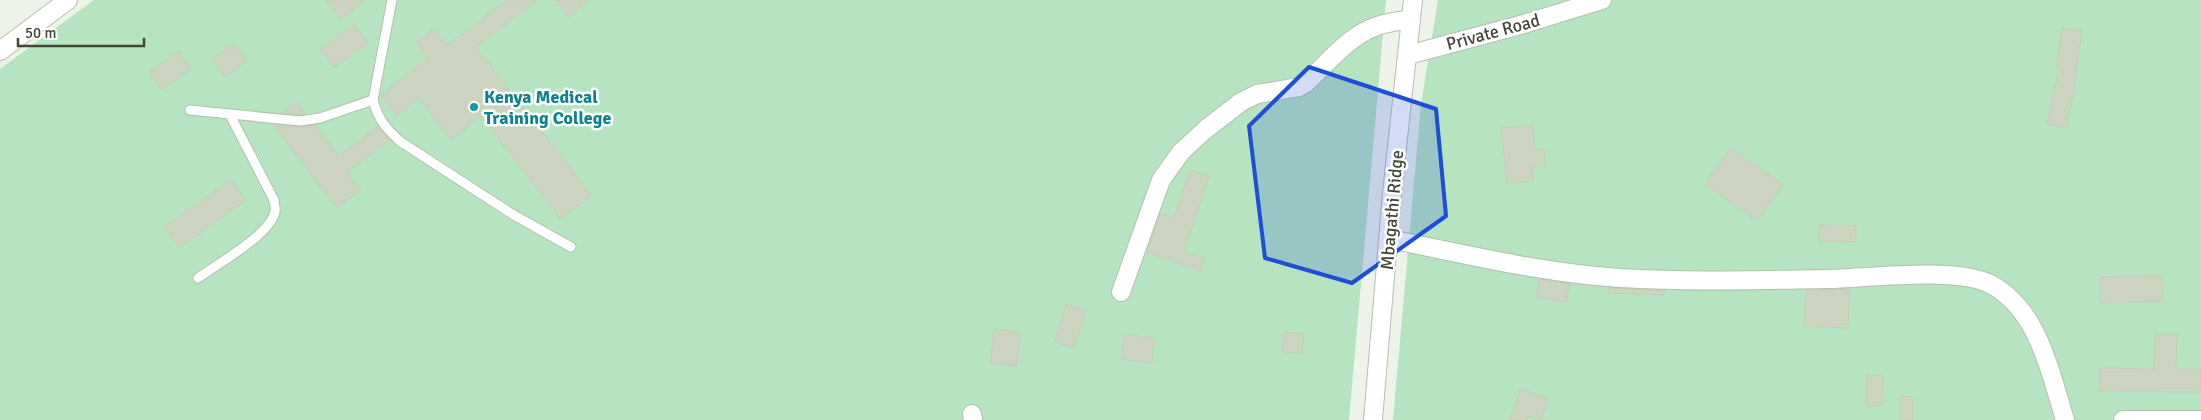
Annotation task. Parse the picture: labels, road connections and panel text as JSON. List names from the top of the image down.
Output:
{
  "streets": {
    "street": ["Private Road", "Mbagathi Ridge"]
  },
  "crossings": [
    ["Private Road", "Mbagathi Ridge"]
  ],
  "places": ["Kenya Medical Training College"],
  "scale_bar": "50 m"
}
